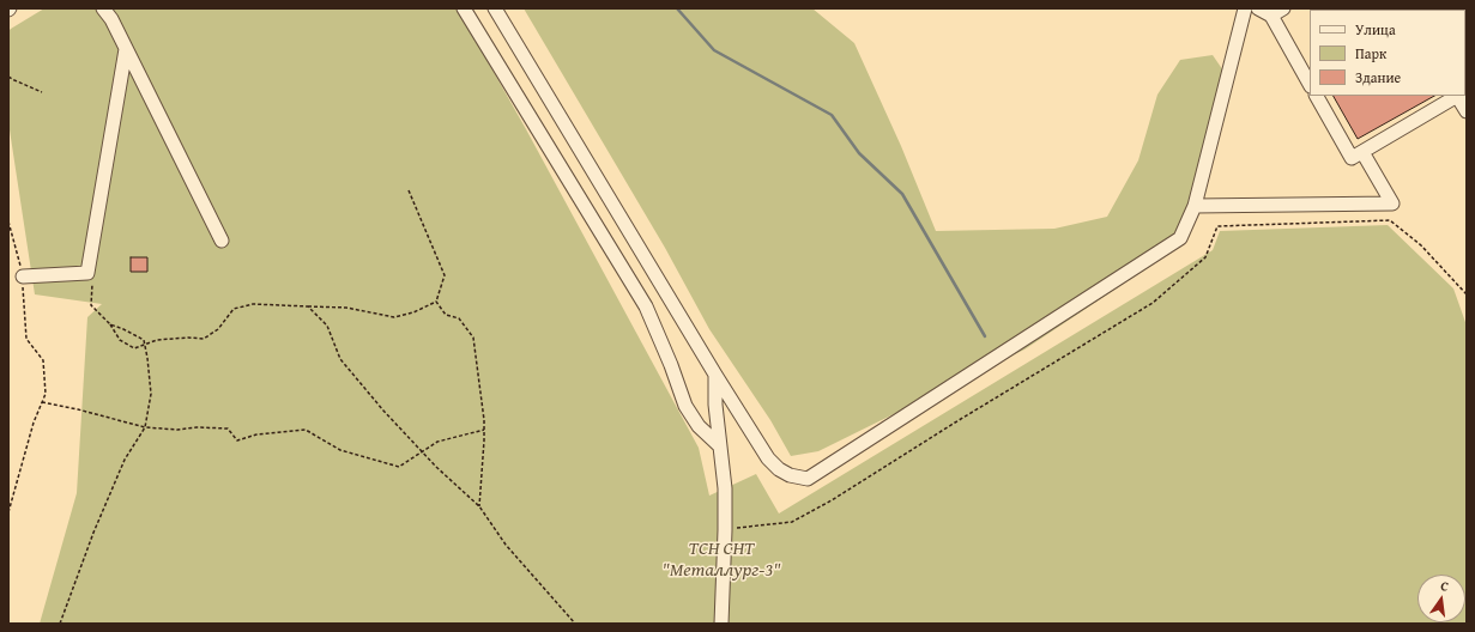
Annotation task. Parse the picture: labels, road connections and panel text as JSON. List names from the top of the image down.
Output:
{
  "parks": ["ТСН СНТ \"Металлург-3\""],
  "legend": ["Улица", "Парк", "Здание"],
  "north": "top"
}
